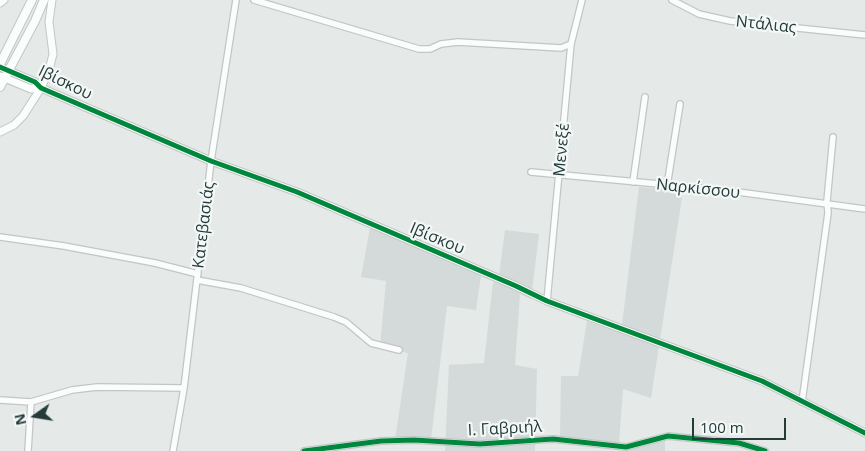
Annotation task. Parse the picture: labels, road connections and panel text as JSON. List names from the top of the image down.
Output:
{
  "streets": {
    "street": [
      "Ντάλιας",
      "Ιβίσκου",
      "Μενεξέ",
      "Ναρκίσσου",
      "Κατεβασιάς",
      "Ι. Γαβριήλ"
    ]
  },
  "crossings": [
    ["Ιβίσκου", "Μενεξέ"],
    ["Ιβίσκου", "Κατεβασιάς"],
    ["Μενεξέ", "Ναρκίσσου"]
  ],
  "scale_bar": "100 m",
  "north": "left"
}
